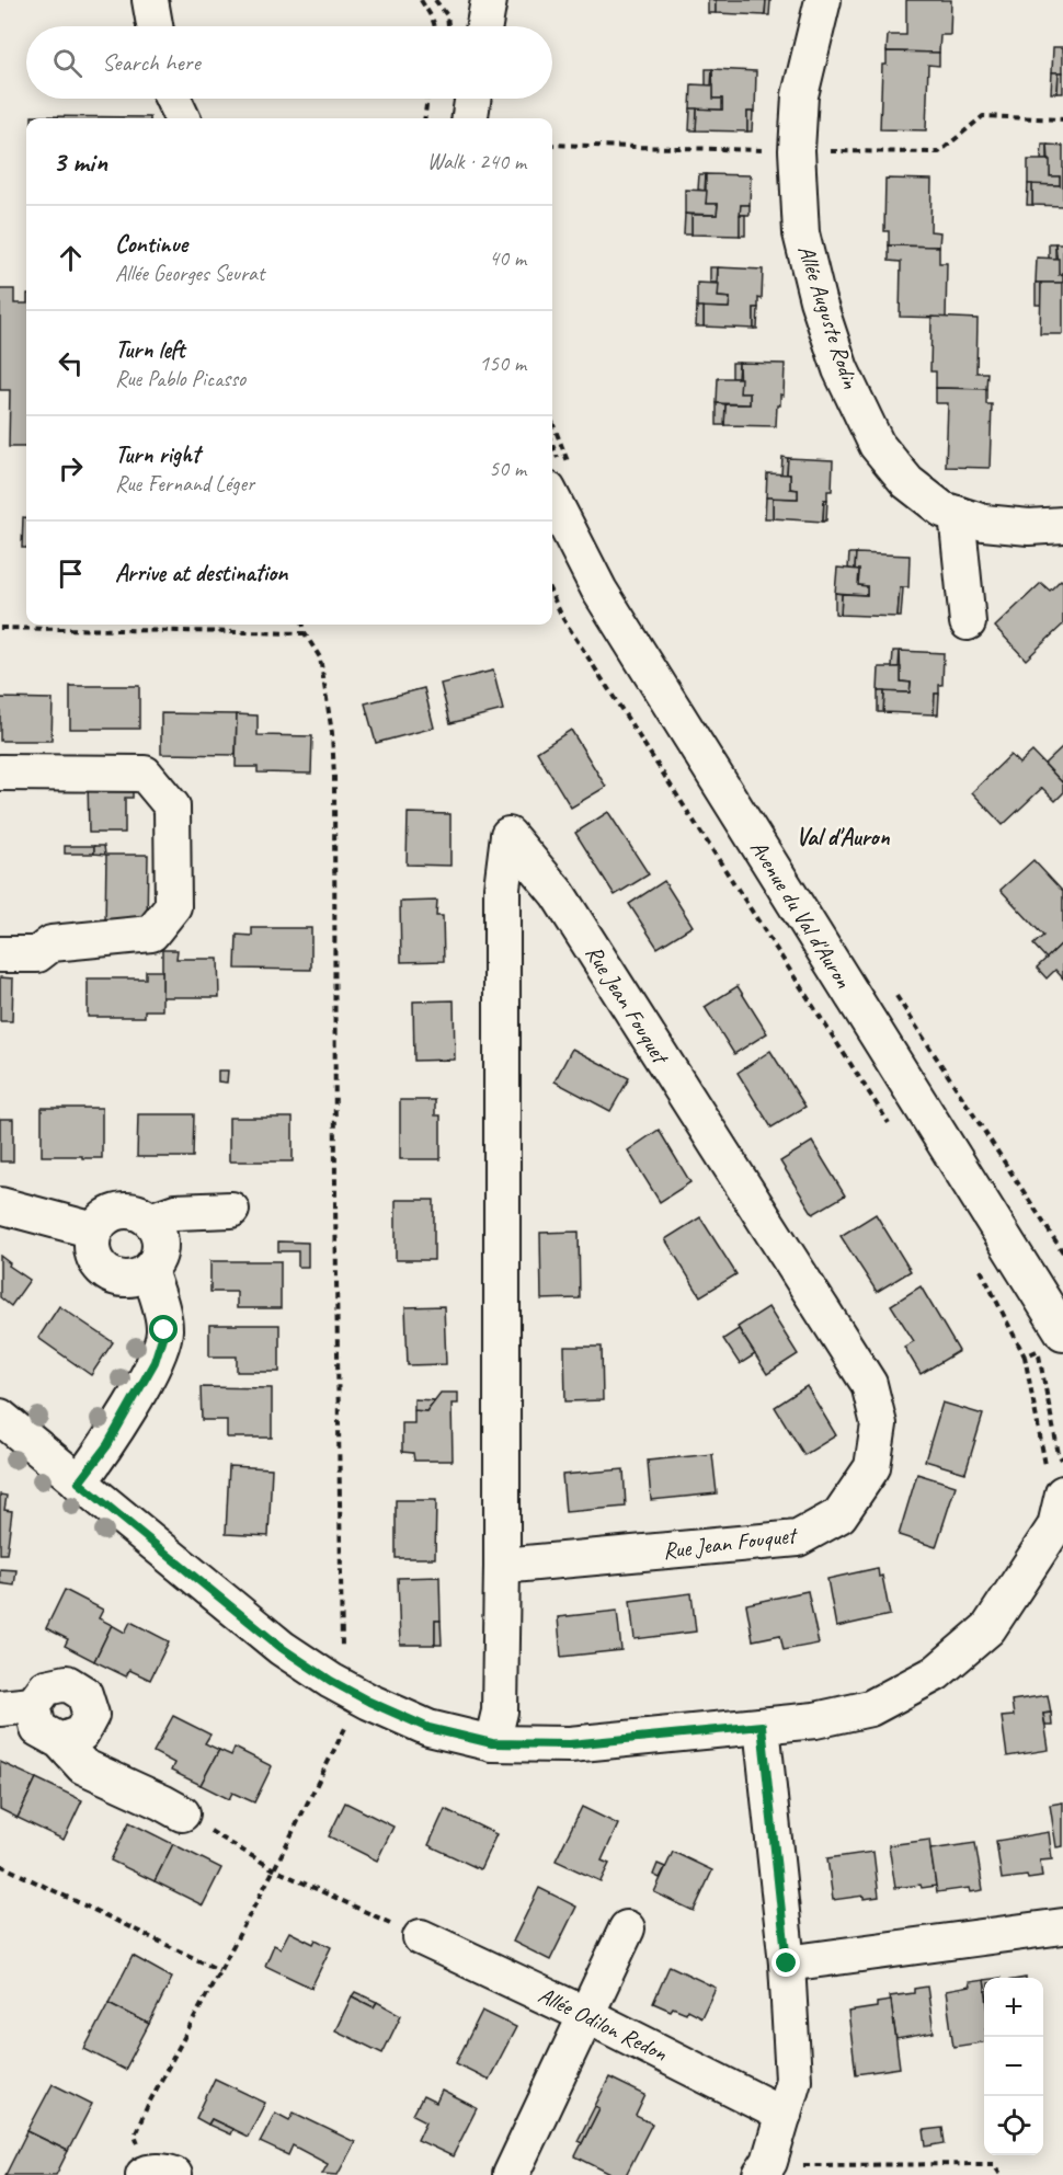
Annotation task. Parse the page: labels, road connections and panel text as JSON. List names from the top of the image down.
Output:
{
  "streets": {
    "street": [
      "Allée Auguste Rodin",
      "Avenue du Val d'Auron",
      "Rue Jean Fouquet",
      "Allée Odilon Redon"
    ]
  },
  "districts": ["Val d'Auron"],
  "page": {
    "search": "Search here",
    "heading": ["3 min", "Walk · 240 m"],
    "list": [
      ["Continue", "Allée Georges Seurat", "40 m"],
      ["Turn left", "Rue Pablo Picasso", "150 m"],
      ["Turn right", "Rue Fernand Léger", "50 m"],
      "Arrive at destination"
    ],
    "map_buttons": ["+", "−"]
  }
}
